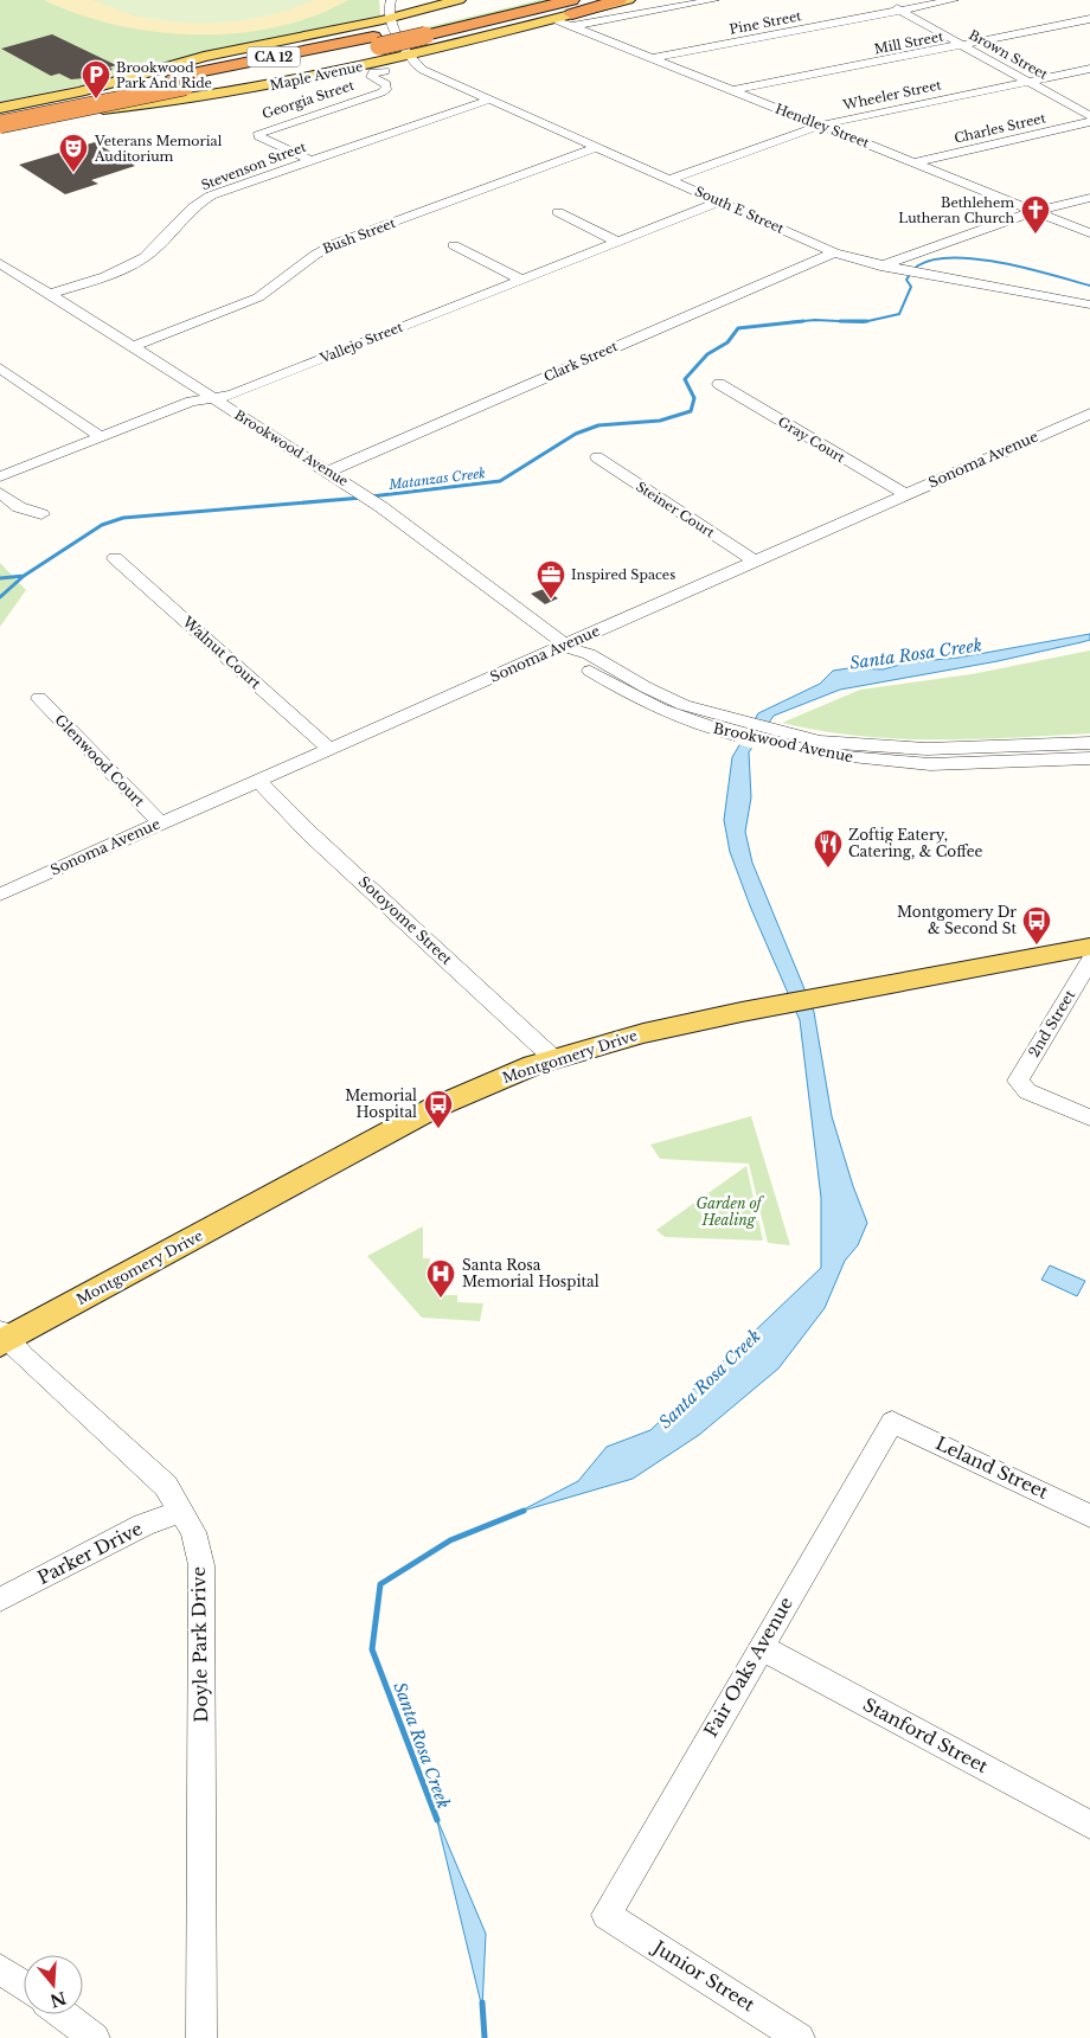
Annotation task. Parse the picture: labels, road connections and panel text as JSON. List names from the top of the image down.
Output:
{
  "streets": {
    "highway": ["CA 12"],
    "main road": ["Maple Avenue", "Montgomery Drive"],
    "street": [
      "Pine Street",
      "Mill Street",
      "Brown Street",
      "Wheeler Street",
      "Georgia Street",
      "Hendley Street",
      "Charles Street",
      "Stevenson Street",
      "South E Street",
      "Bush Street",
      "Vallejo Street",
      "Clark Street",
      "Gray Court",
      "Brookwood Avenue",
      "Sonoma Avenue",
      "Steiner Court",
      "Walnut Court",
      "Glenwood Court",
      "Sotoyome Street",
      "2nd Street",
      "Leland Street",
      "Parker Drive",
      "Doyle Park Drive",
      "Fair Oaks Avenue",
      "Stanford Street",
      "Junior Street"
    ]
  },
  "crossings": [
    ["Pine Street", "Brown Street"],
    ["Pine Street", "Hendley Street"],
    ["Mill Street", "Brown Street"],
    ["Mill Street", "Hendley Street"],
    ["Brown Street", "Wheeler Street"],
    ["CA 12", "Maple Avenue"],
    ["CA 12", "Hendley Street"],
    ["Maple Avenue", "Hendley Street"],
    ["Maple Avenue", "South E Street"],
    ["Wheeler Street", "Hendley Street"],
    ["Wheeler Street", "South E Street"],
    ["Georgia Street", "Stevenson Street"],
    ["Hendley Street", "Charles Street"],
    ["Stevenson Street", "South E Street"],
    ["Stevenson Street", "Brookwood Avenue"],
    ["South E Street", "Bush Street"],
    ["South E Street", "Vallejo Street"],
    ["South E Street", "Clark Street"],
    ["Bush Street", "Brookwood Avenue"],
    ["Vallejo Street", "Brookwood Avenue"],
    ["Clark Street", "Brookwood Avenue"],
    ["Gray Court", "Sonoma Avenue"],
    ["Brookwood Avenue", "Sonoma Avenue"],
    ["Sonoma Avenue", "Steiner Court"],
    ["Sonoma Avenue", "Walnut Court"],
    ["Sonoma Avenue", "Glenwood Court"],
    ["Sonoma Avenue", "Sotoyome Street"],
    ["Sotoyome Street", "Montgomery Drive"],
    ["Montgomery Drive", "Doyle Park Drive"],
    ["Leland Street", "Fair Oaks Avenue"],
    ["Parker Drive", "Doyle Park Drive"],
    ["Fair Oaks Avenue", "Stanford Street"],
    ["Fair Oaks Avenue", "Junior Street"]
  ],
  "water": ["Matanzas Creek", "Santa Rosa Creek"],
  "parks": ["Garden of Healing"],
  "places": {
    "parking": ["Brookwood Park And Ride"],
    "theatre": ["Veterans Memorial Auditorium"],
    "church": ["Bethlehem Lutheran Church"],
    "office": ["Inspired Spaces"],
    "restaurant": ["Zoftig Eatery, Catering, & Coffee"],
    "bus stop": ["Montgomery Dr & Second St", "Memorial Hospital"],
    "hospital": ["Santa Rosa Memorial Hospital"]
  },
  "north": "bottom"
}
